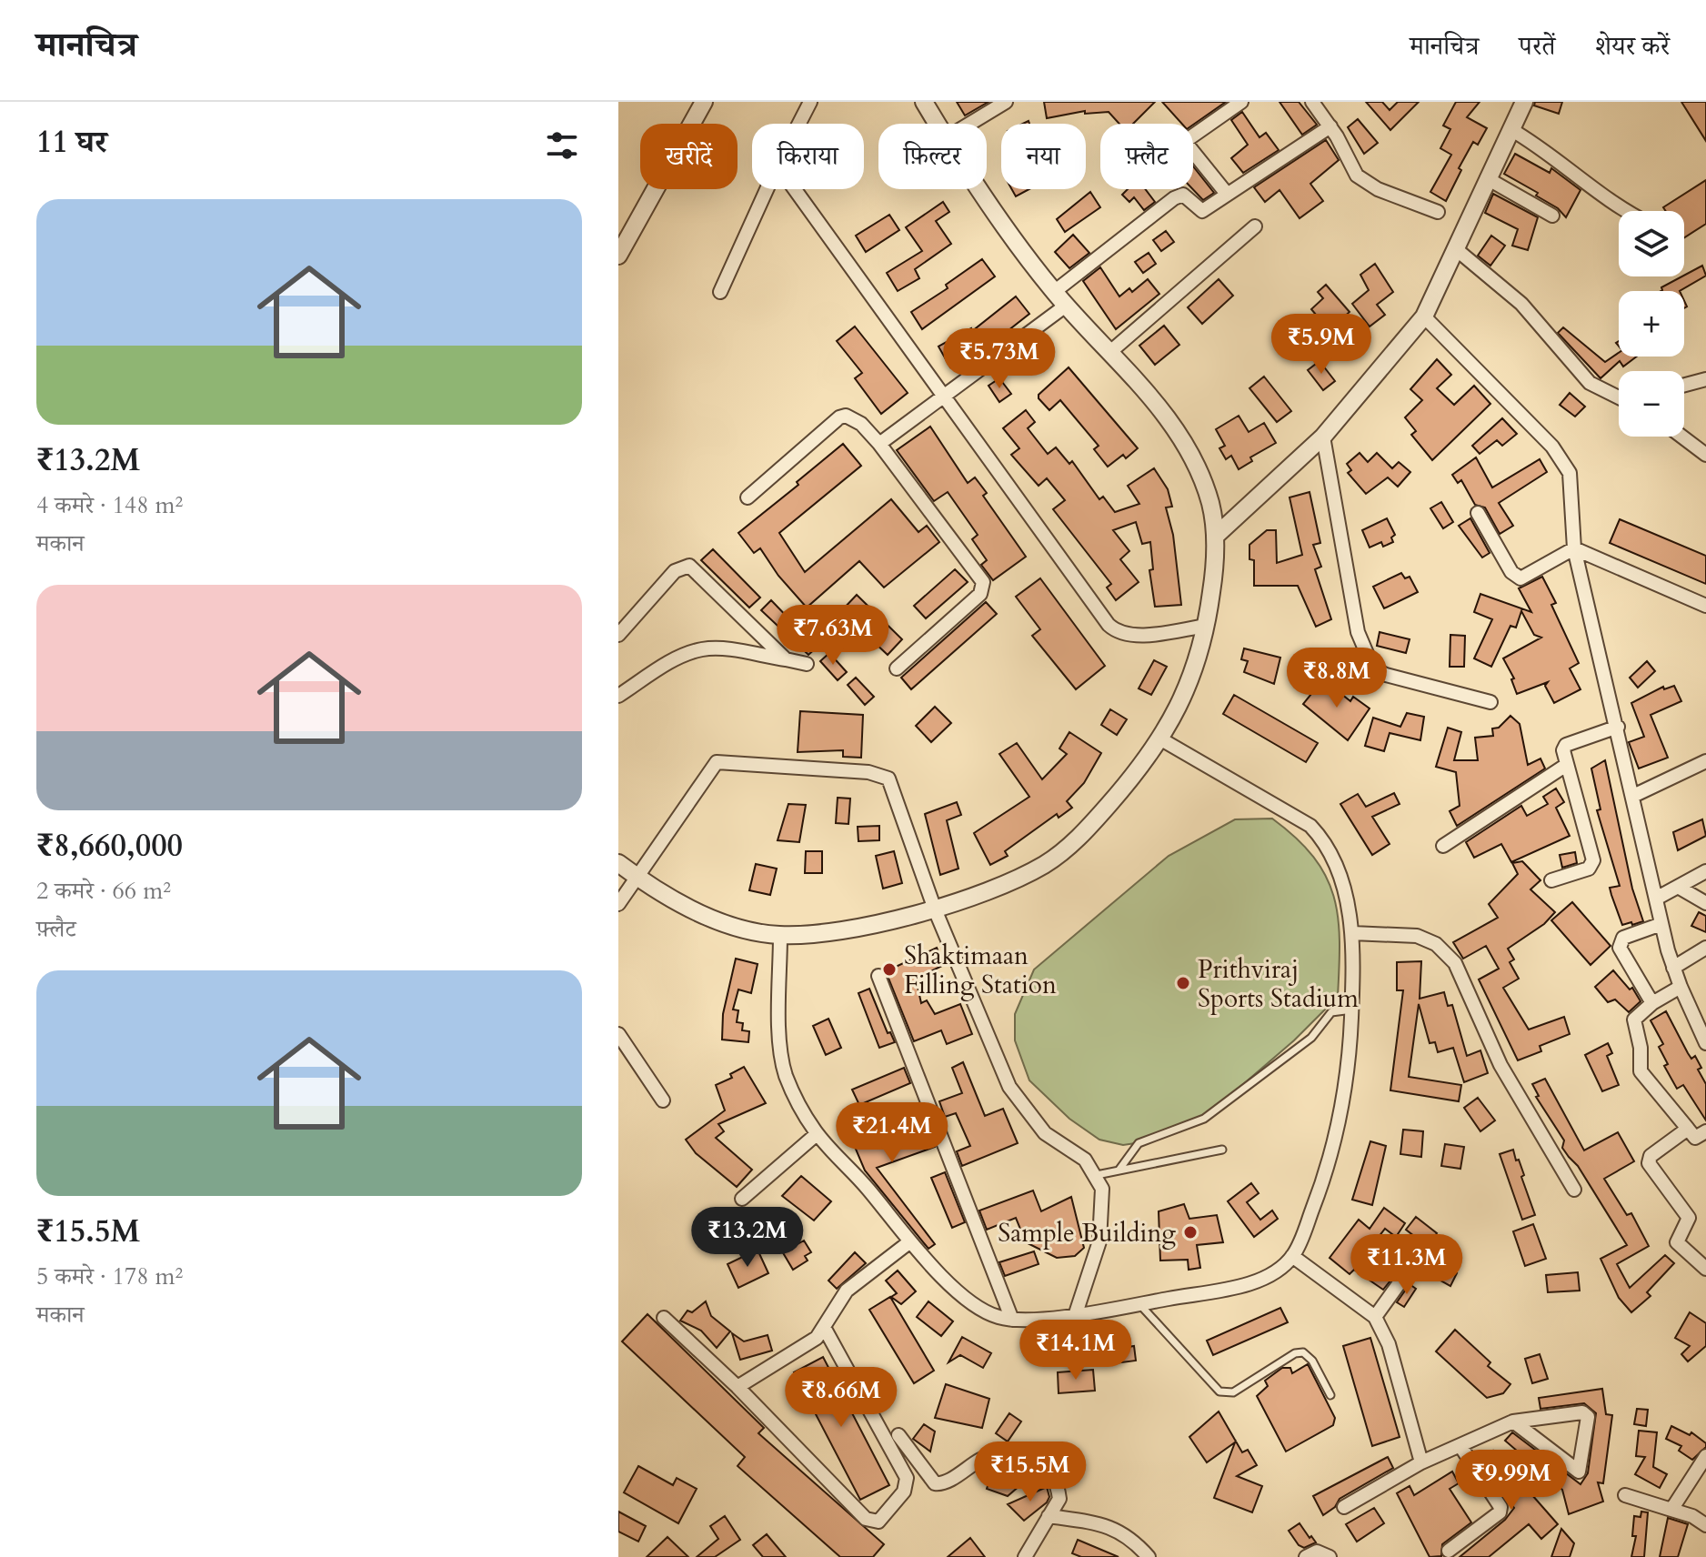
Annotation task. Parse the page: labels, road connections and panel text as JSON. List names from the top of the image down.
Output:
{
  "places": ["Shaktimaan Filling Station", "Prithviraj Sports Stadium", "Sample Building"],
  "page": {
    "header": "मानचित्र",
    "nav": ["मानचित्र", "परतें", "शेयर करें"],
    "heading": "11 घर",
    "chip": [
      "खरीदें",
      "किराया",
      "फ़िल्टर",
      "नया",
      "फ़्लैट"
    ],
    "list": [
      {
        "name": "₹13.2M",
        "note": "4 कमरे · 148 m² · मकान"
      },
      {
        "name": "₹8,660,000",
        "note": "2 कमरे · 66 m² · फ़्लैट"
      },
      {
        "name": "₹15.5M",
        "note": "5 कमरे · 178 m² · मकान"
      }
    ],
    "map_buttons": ["+", "−"],
    "price": [
      "₹5.9M",
      "₹5.73M",
      "₹7.63M",
      "₹8.8M",
      "₹21.4M",
      "₹13.2M",
      "₹11.3M",
      "₹14.1M",
      "₹8.66M",
      "₹15.5M",
      "₹9.99M"
    ]
  }
}
